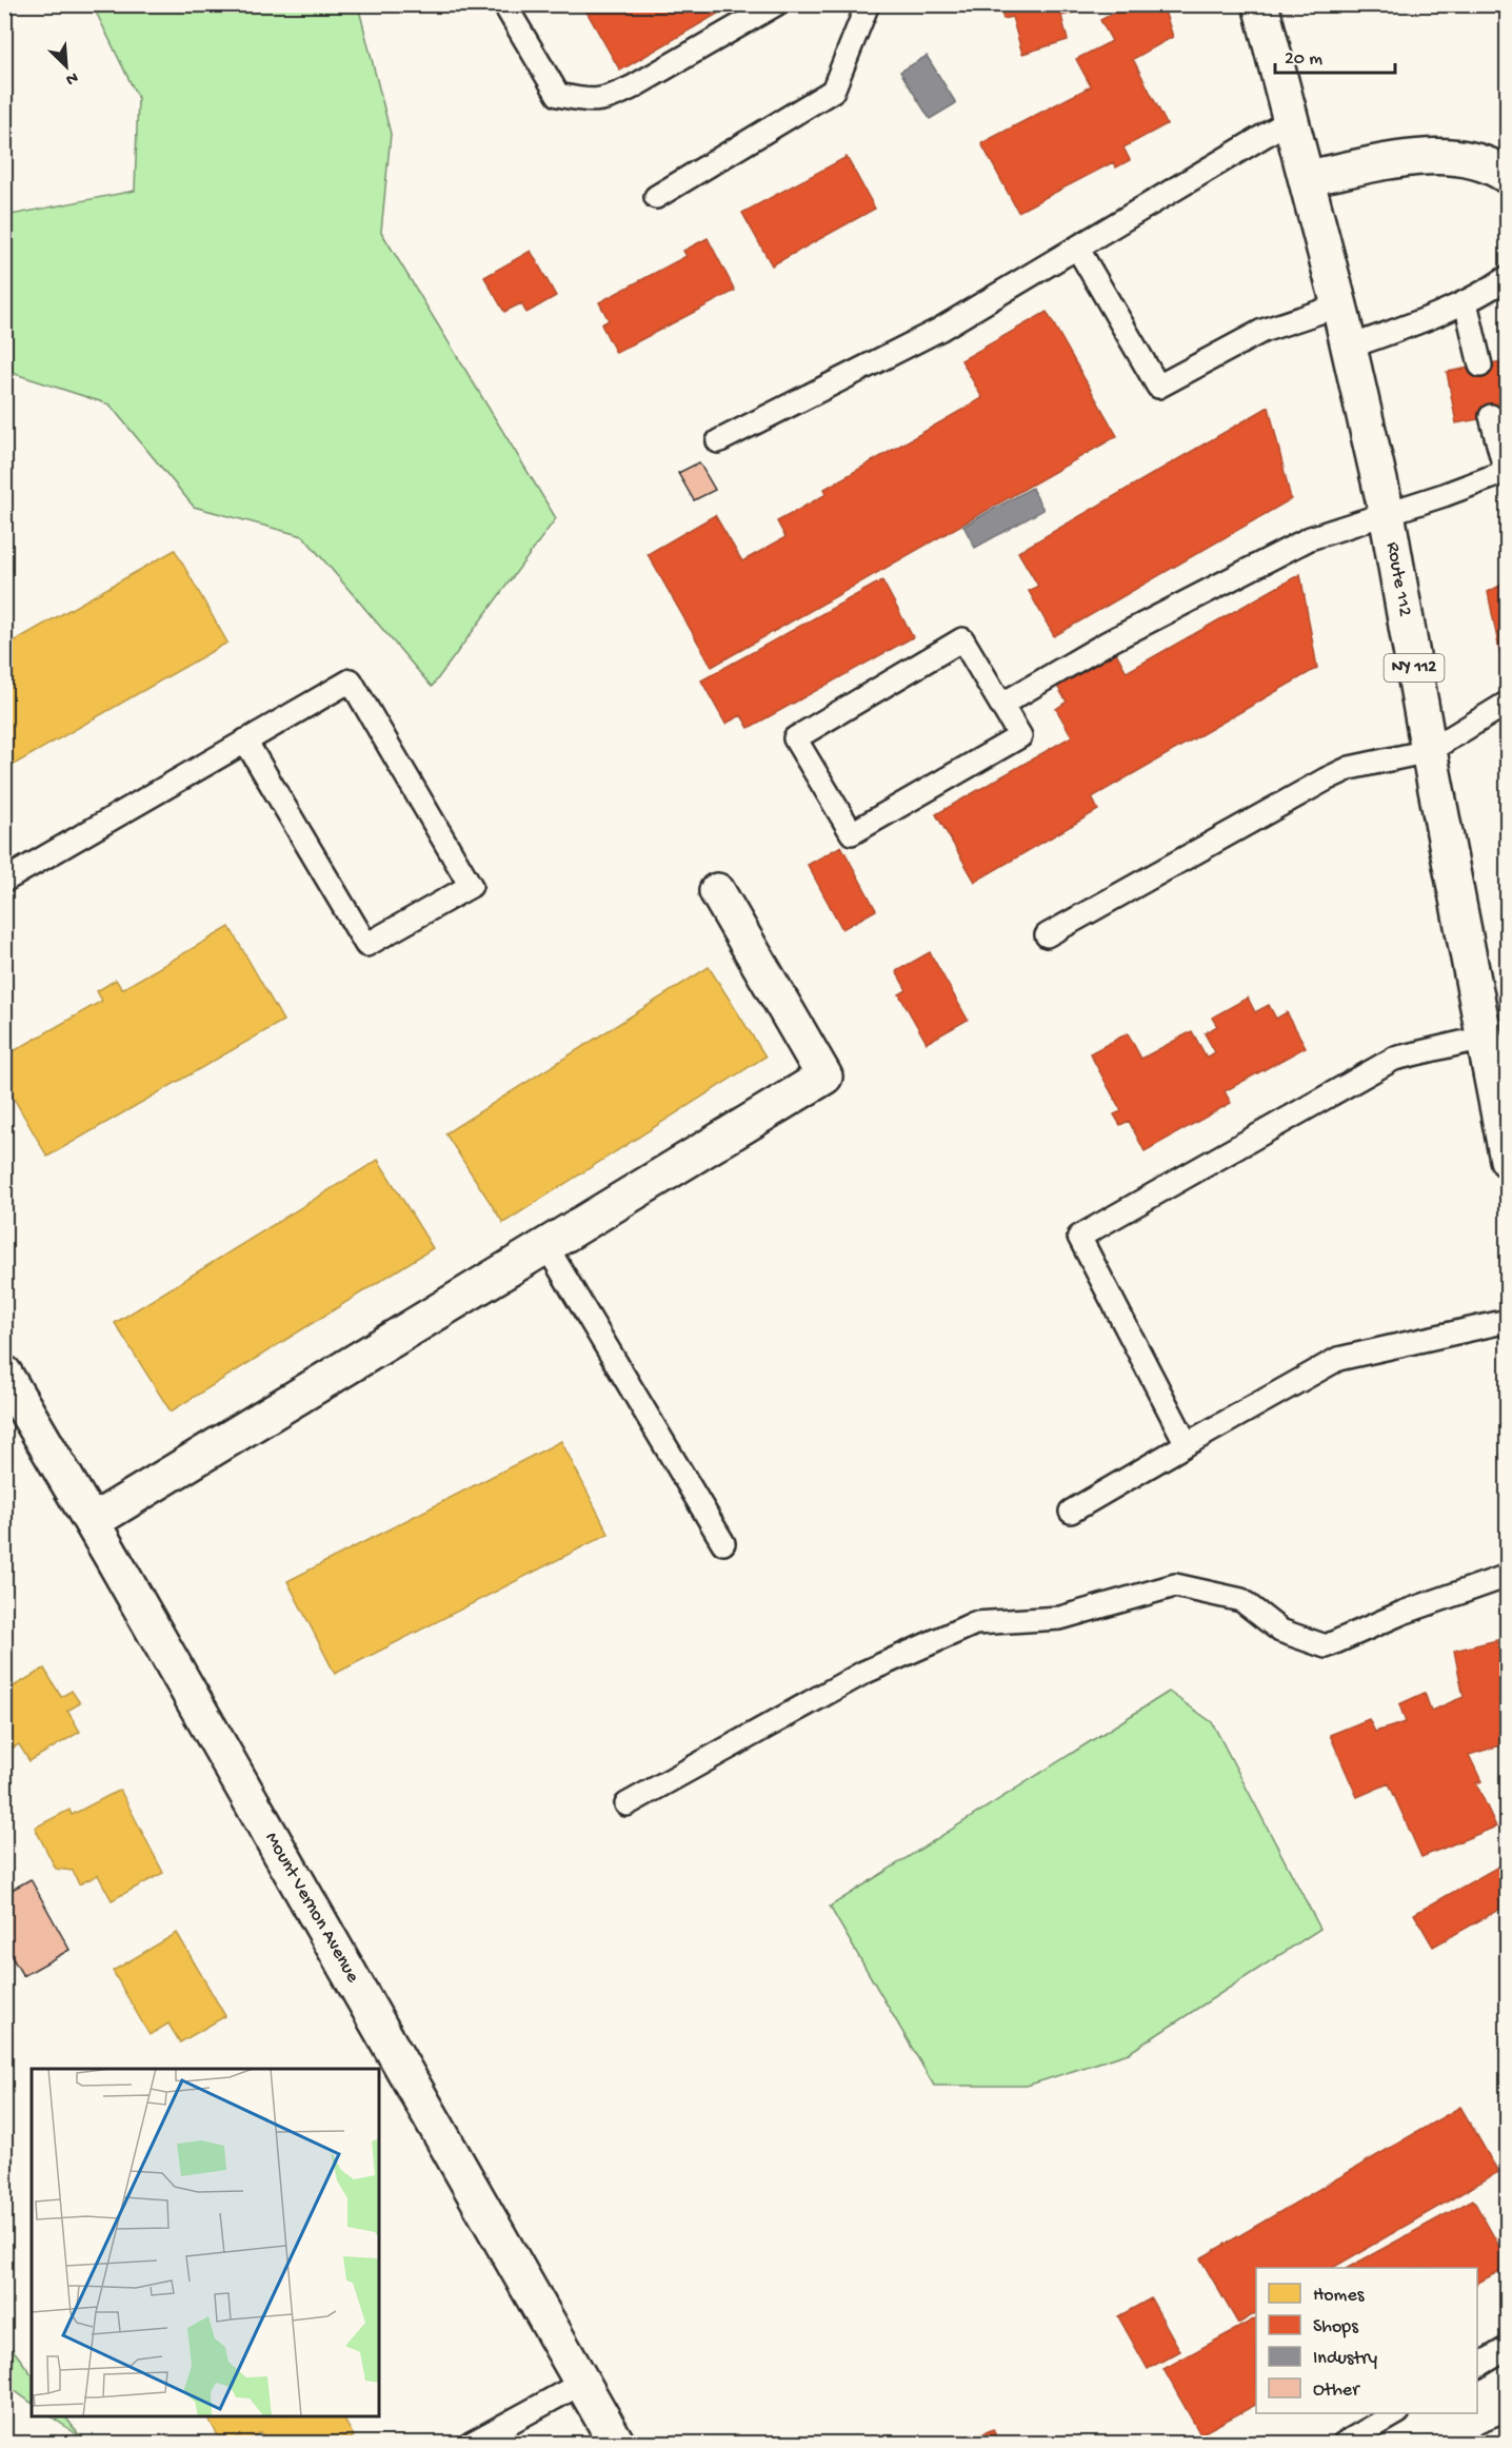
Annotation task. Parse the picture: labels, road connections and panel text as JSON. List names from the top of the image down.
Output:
{
  "streets": {
    "street": ["Route 112", "NY 112", "Mount Vernon Avenue"]
  },
  "legend": [
    "Homes",
    "Shops",
    "Industry",
    "Other"
  ],
  "scale_bar": "20 m",
  "north": "bottom right"
}
